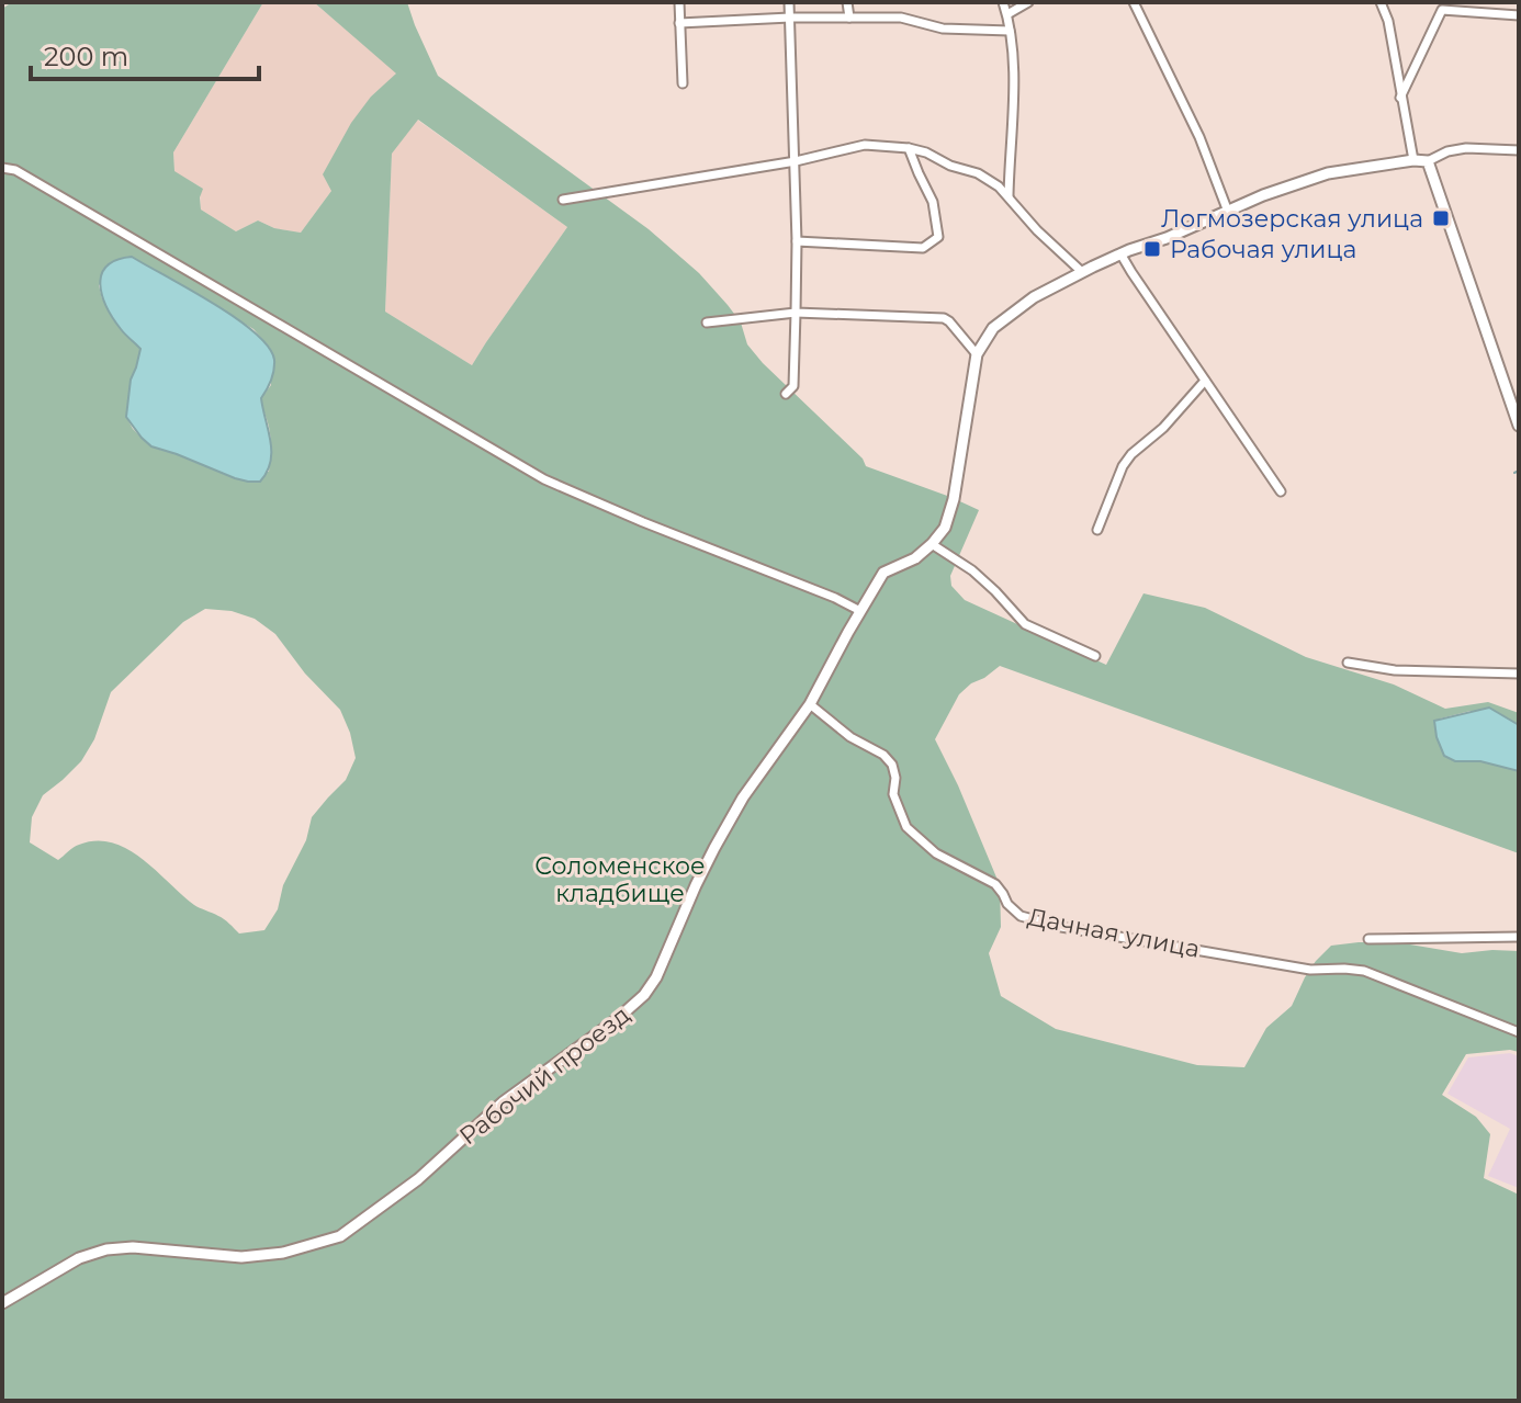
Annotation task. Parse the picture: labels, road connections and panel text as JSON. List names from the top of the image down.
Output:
{
  "streets": {
    "street": ["Дачная улица", "Рабочий проезд"]
  },
  "crossings": [
    ["Дачная улица", "Рабочий проезд"]
  ],
  "parks": ["Соломенское кладбище"],
  "places": {
    "transit": ["Логмозерская улица", "Рабочая улица"]
  },
  "scale_bar": "200 m"
}
